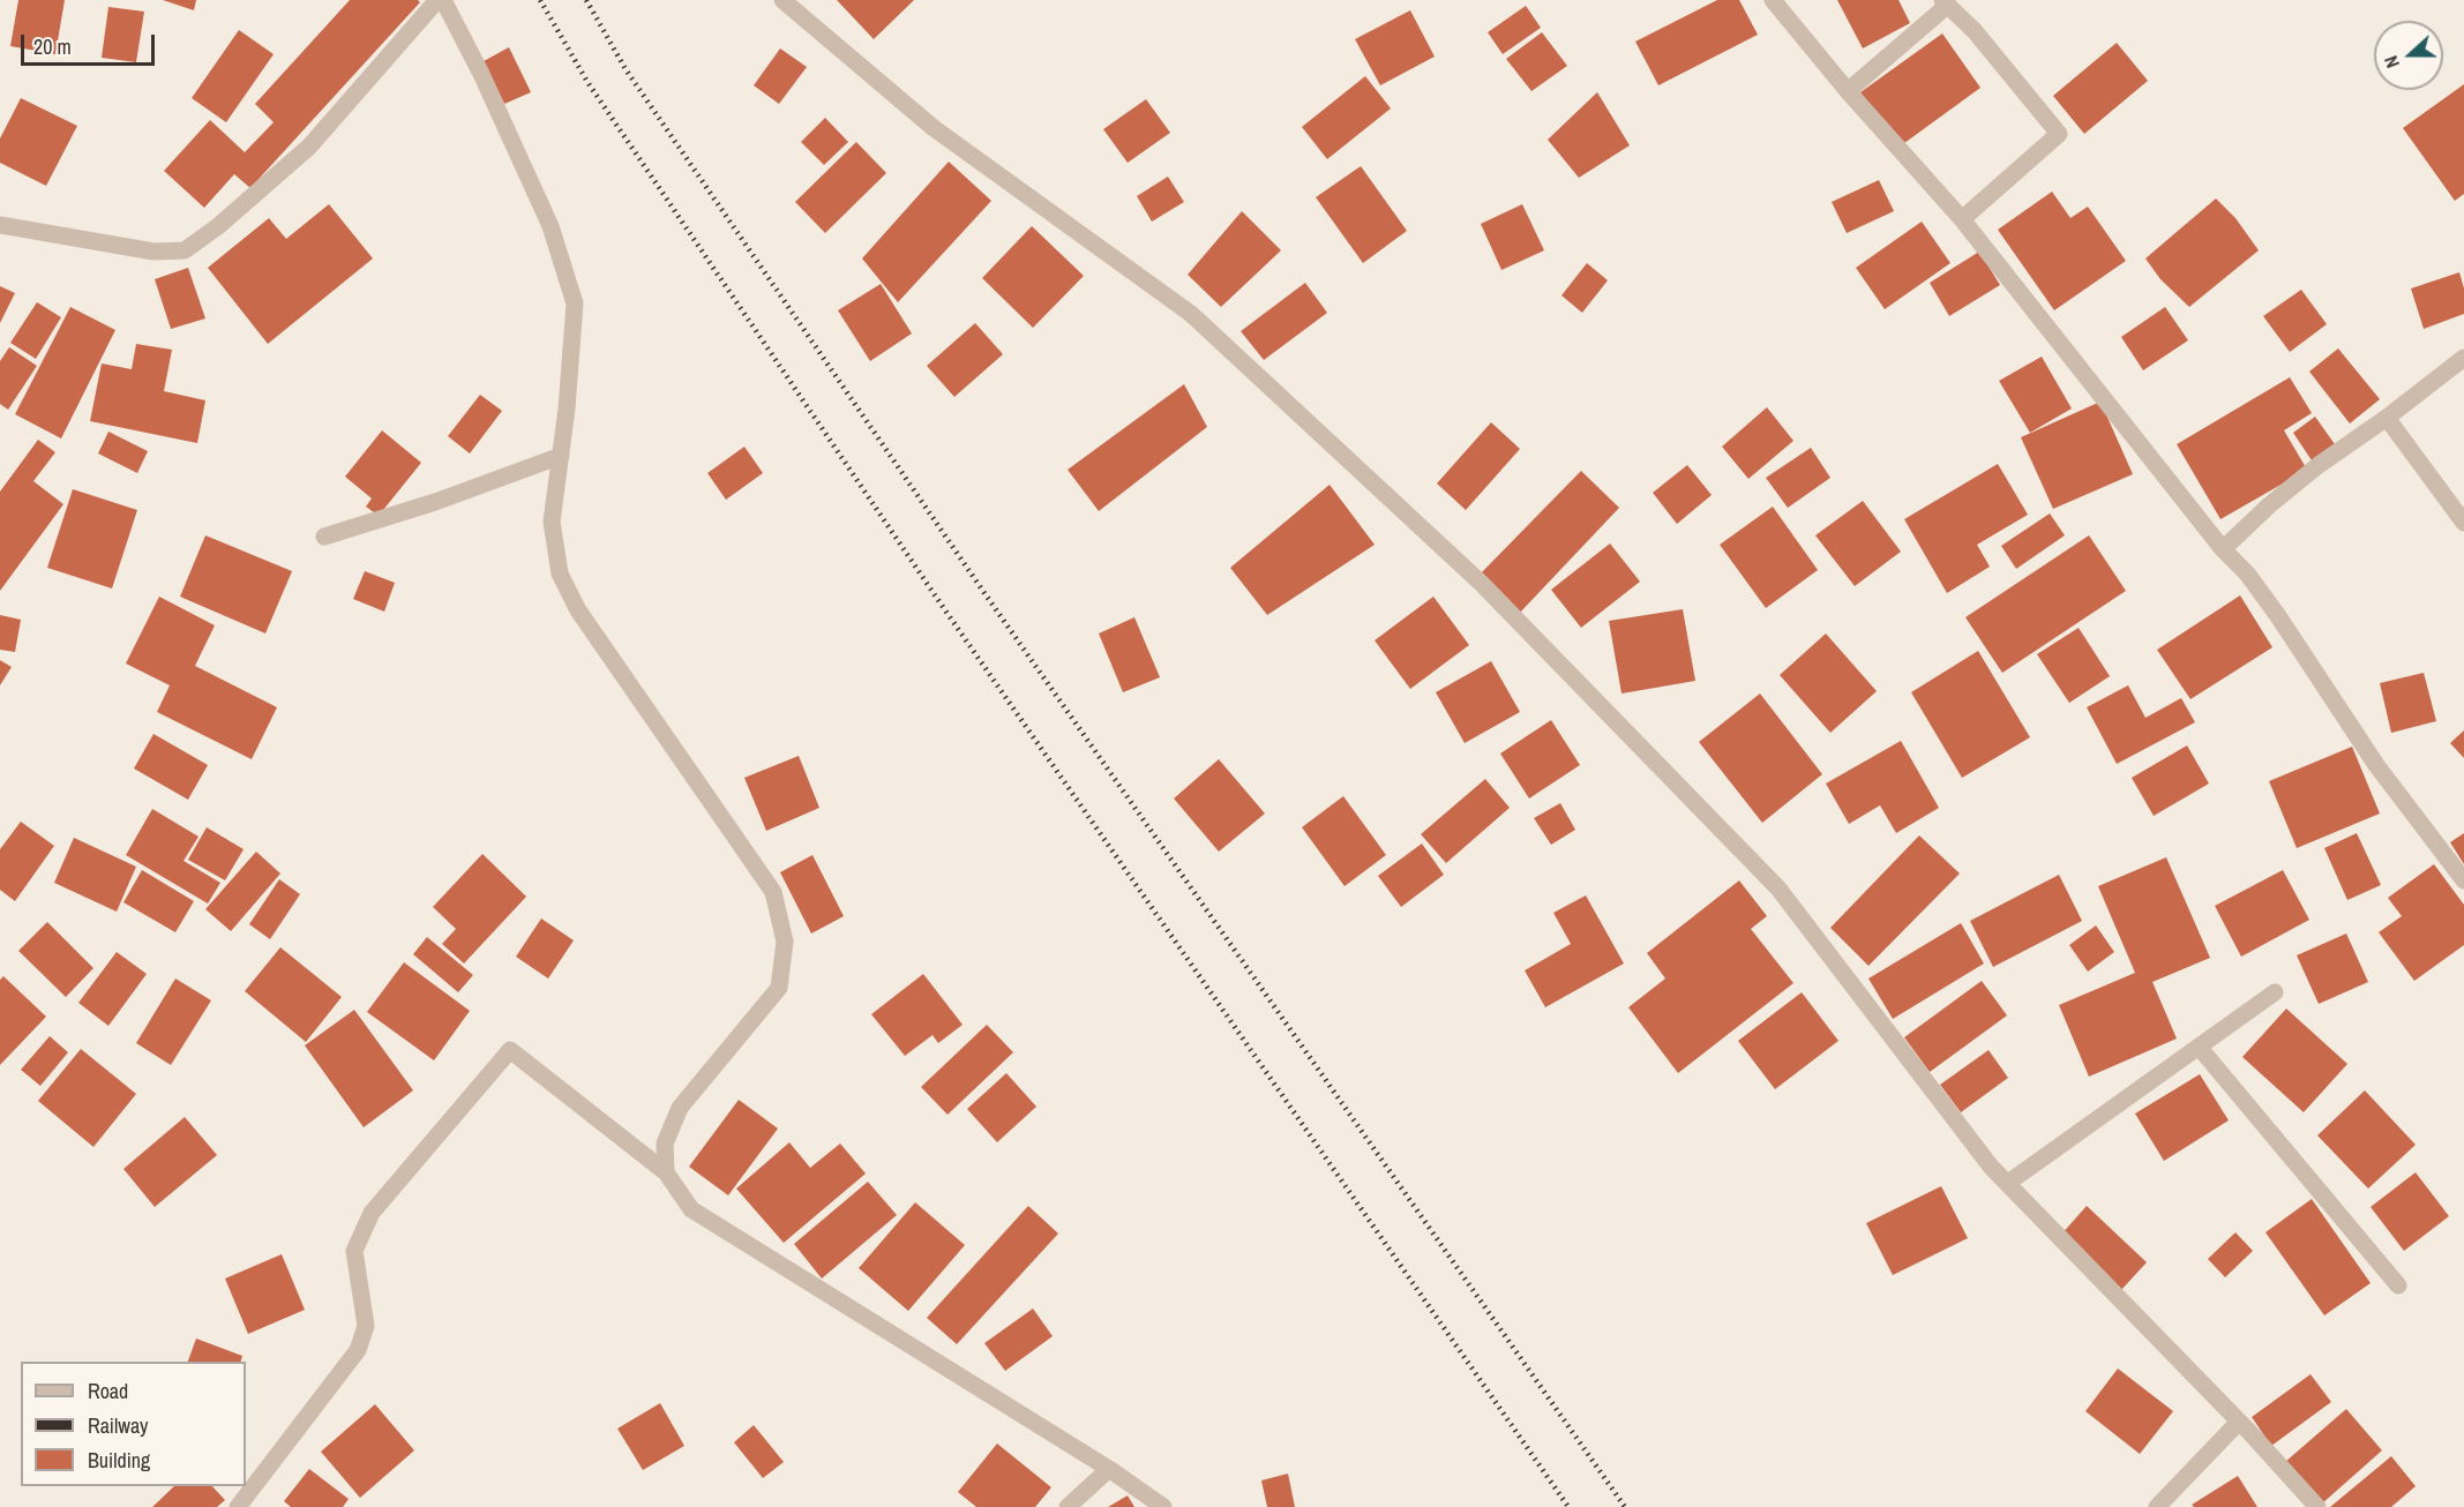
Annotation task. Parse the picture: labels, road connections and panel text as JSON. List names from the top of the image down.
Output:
{
  "legend": ["Road", "Railway", "Building"],
  "scale_bar": "20 m",
  "north": "left"
}
